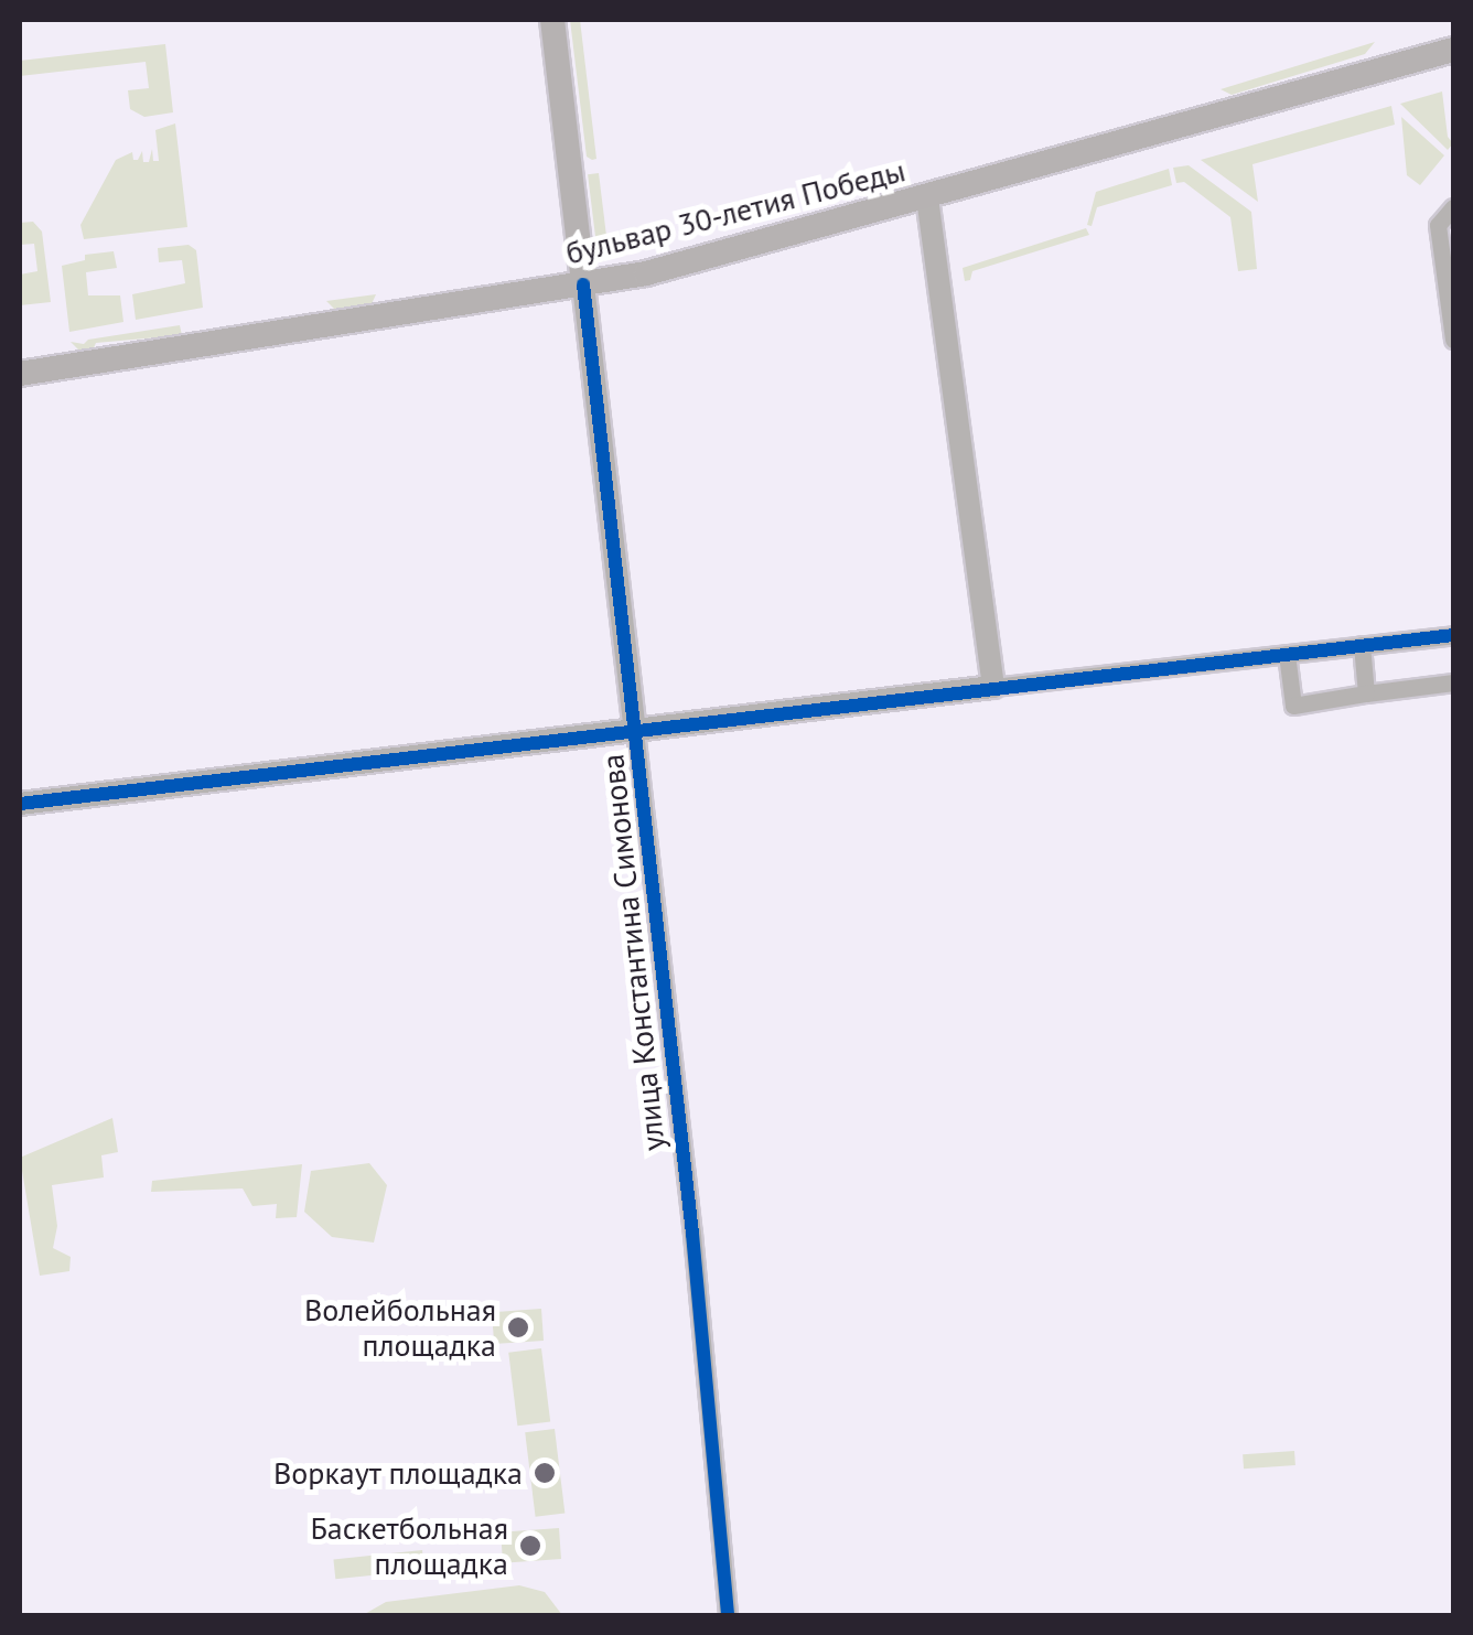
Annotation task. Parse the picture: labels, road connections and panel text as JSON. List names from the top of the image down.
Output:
{
  "streets": {
    "main road": ["бульвар 30-летия Победы", "улица Константина Симонова"]
  },
  "crossings": [
    ["бульвар 30-летия Победы", "улица Константина Симонова"]
  ],
  "places": ["Волейбольная площадка", "Воркаут площадка", "Баскетбольная площадка"]
}
